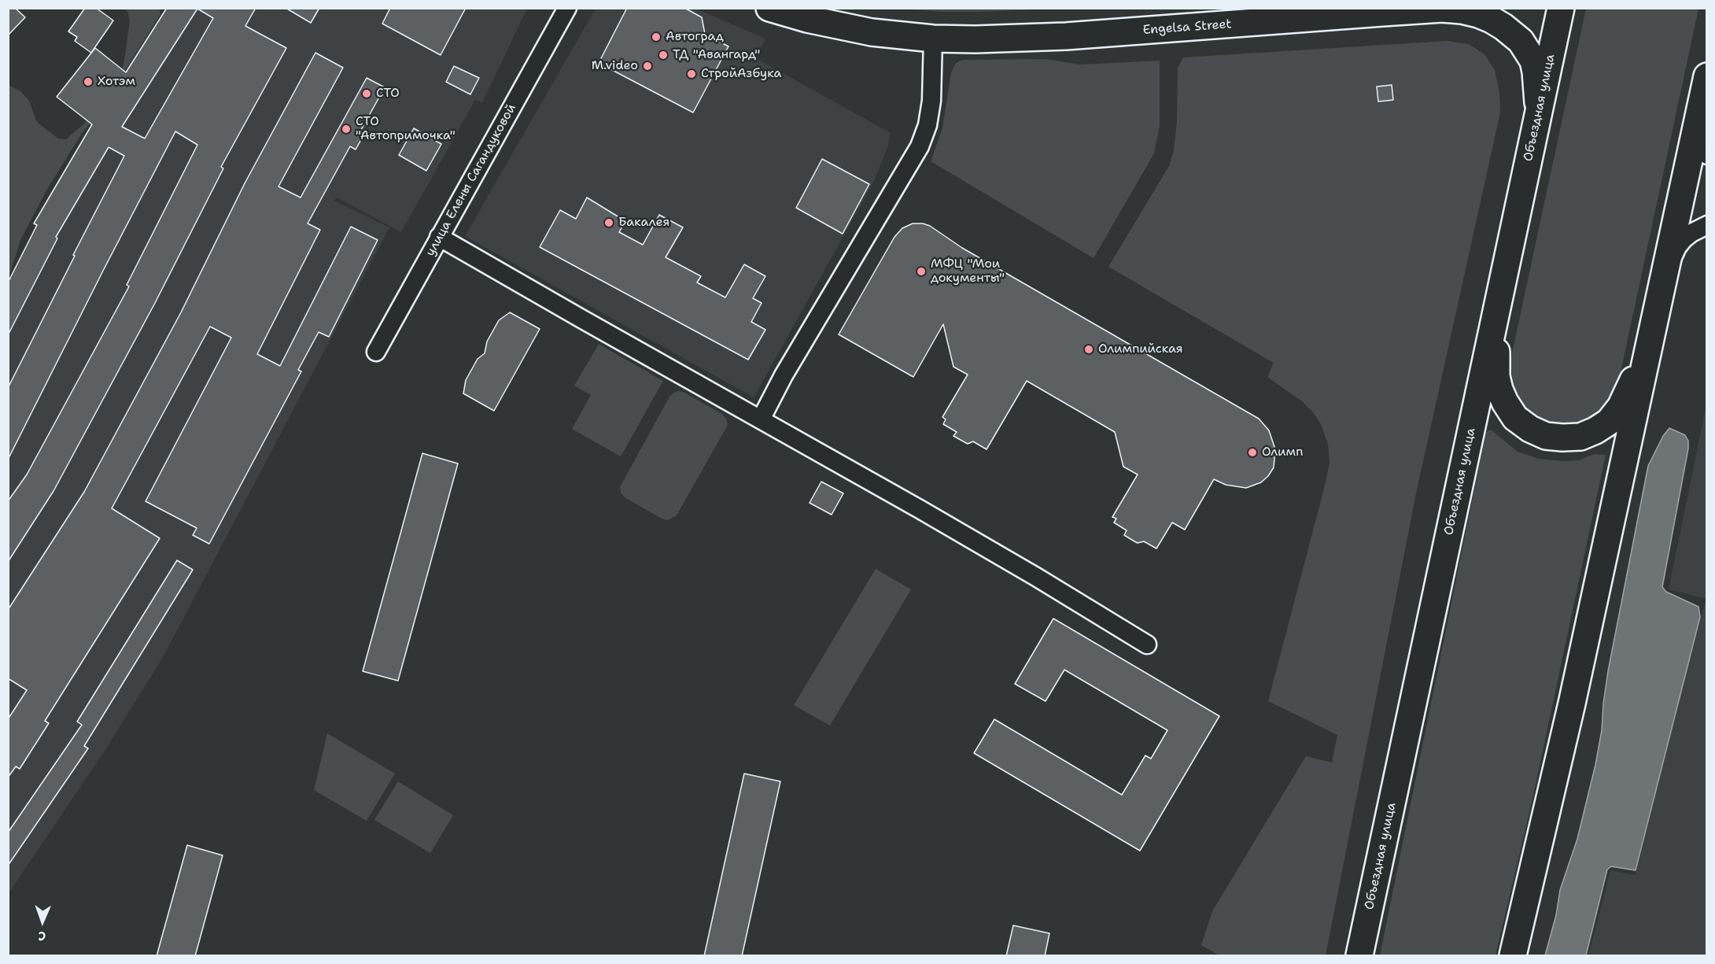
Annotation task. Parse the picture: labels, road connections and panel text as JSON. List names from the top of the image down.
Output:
{
  "streets": {
    "main road": ["Engelsa Street", "Объездная улица"],
    "street": ["улица Елены Сагандуковой"]
  },
  "crossings": [
    ["Engelsa Street", "Объездная улица"]
  ],
  "places": [
    "Автоград",
    "ТД \"Авангард\"",
    "M.video",
    "СтройАзбука",
    "Хотэм",
    "СТО",
    "СТО \"Автопримочка\"",
    "Бакалея",
    "МФЦ \"Мои документы\"",
    "Олимпийская",
    "Олимп"
  ],
  "north": "bottom"
}
